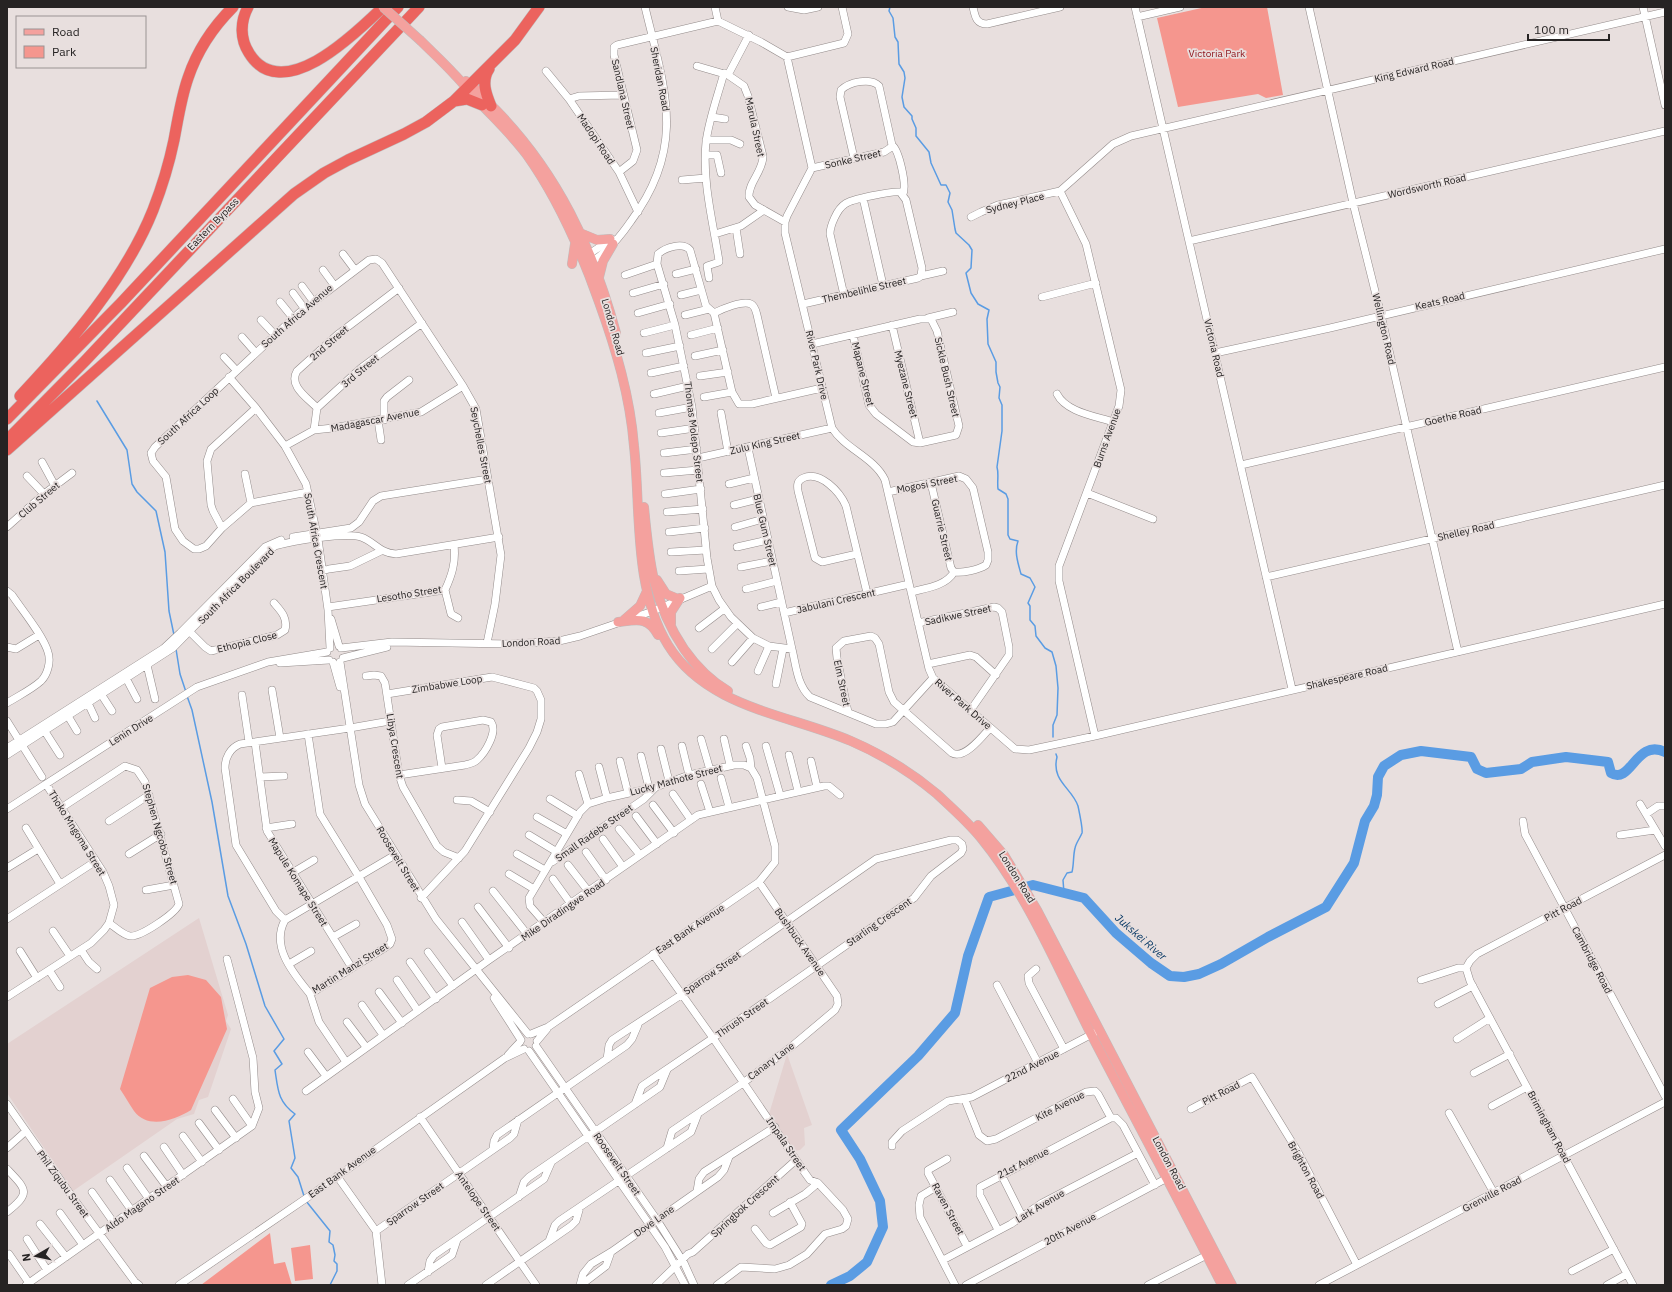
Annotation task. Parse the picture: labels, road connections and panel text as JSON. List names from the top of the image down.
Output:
{
  "streets": {
    "highway": ["Eastern Bypass"],
    "main road": ["London Road"],
    "street": [
      "King Edward Road",
      "Sheridan Road",
      "Sandlana Street",
      "Marula Street",
      "Madopi Road",
      "Sonke Street",
      "Wordsworth Road",
      "Sydney Place",
      "Thembelihle Street",
      "Keats Road",
      "South Africa Avenue",
      "Wellington Road",
      "2nd Street",
      "Victoria Road",
      "River Park Drive",
      "3rd Street",
      "Mapane Street",
      "Sickle Bush Street",
      "Myezane Street",
      "South Africa Loop",
      "Goethe Road",
      "Madagascar Avenue",
      "Thomas Molepo Street",
      "Burns Avenue",
      "Zulu King Street",
      "Seychelles Street",
      "Mogosi Street",
      "Club Street",
      "Blue Gum Street",
      "Guarrie Street",
      "Shelley Road",
      "South Africa Crescent",
      "South Africa Boulevard",
      "Lesotho Street",
      "Jabulani Crescent",
      "Sadikwe Street",
      "Ethopia Close",
      "Shakespeare Road",
      "Elm Street",
      "Zimbabwe Loop",
      "Lenin Drive",
      "Libya Crescent",
      "Lucky Mathote Street",
      "Thoko Mngoma Street",
      "Small Radebe Street",
      "Stephen Ngcobo Street",
      "Roosevelt Street",
      "Mapule Komape Street",
      "Pitt Road",
      "Mike Diradingwe Road",
      "Starling Crescent",
      "East Bank Avenue",
      "Bushbuck Avenue",
      "Cambridge Road",
      "Martin Manzi Street",
      "Sparrow Street",
      "Thrush Street",
      "Canary Lane",
      "22nd Avenue",
      "Kite Avenue",
      "Brimingham Road",
      "Impala Street",
      "21st Avenue",
      "Brighton Road",
      "Phil Ziqubu Street",
      "Grenville Road",
      "Antelope Street",
      "Aldo Magano Street",
      "Springbok Crescent",
      "Lark Avenue",
      "Raven Street",
      "Dove Lane",
      "20th Avenue"
    ]
  },
  "crossings": [
    ["King Edward Road", "Wellington Road"],
    ["King Edward Road", "Victoria Road"],
    ["Sheridan Road", "Sandlana Street"],
    ["Sheridan Road", "Madopi Road"],
    ["Sheridan Road", "London Road"],
    ["Sandlana Street", "Madopi Road"],
    ["Marula Street", "River Park Drive"],
    ["Wordsworth Road", "Wellington Road"],
    ["Wordsworth Road", "Victoria Road"],
    ["Sydney Place", "Burns Avenue"],
    ["Thembelihle Street", "River Park Drive"],
    ["Keats Road", "Wellington Road"],
    ["Keats Road", "Victoria Road"],
    ["South Africa Avenue", "South Africa Loop"],
    ["South Africa Avenue", "Seychelles Street"],
    ["South Africa Avenue", "South Africa Crescent"],
    ["London Road", "Seychelles Street"],
    ["London Road", "South Africa Crescent"],
    ["London Road", "Lenin Drive"],
    ["London Road", "Roosevelt Street"],
    ["London Road", "22nd Avenue"],
    ["London Road", "20th Avenue"],
    ["Wellington Road", "Goethe Road"],
    ["Wellington Road", "Shelley Road"],
    ["Wellington Road", "Shakespeare Road"],
    ["2nd Street", "3rd Street"],
    ["2nd Street", "Seychelles Street"],
    ["Victoria Road", "Goethe Road"],
    ["Victoria Road", "Shelley Road"],
    ["Victoria Road", "Shakespeare Road"],
    ["River Park Drive", "Zulu King Street"],
    ["River Park Drive", "Mogosi Street"],
    ["River Park Drive", "Jabulani Crescent"],
    ["River Park Drive", "Sadikwe Street"],
    ["River Park Drive", "Shakespeare Road"],
    ["3rd Street", "Seychelles Street"],
    ["Mapane Street", "Sickle Bush Street"],
    ["Mapane Street", "Myezane Street"],
    ["Sickle Bush Street", "Myezane Street"],
    ["South Africa Loop", "South Africa Crescent"],
    ["Madagascar Avenue", "Seychelles Street"],
    ["Madagascar Avenue", "South Africa Crescent"],
    ["Thomas Molepo Street", "Zulu King Street"],
    ["Thomas Molepo Street", "Jabulani Crescent"],
    ["Burns Avenue", "Shakespeare Road"],
    ["Zulu King Street", "Blue Gum Street"],
    ["Seychelles Street", "South Africa Boulevard"],
    ["Mogosi Street", "Guarrie Street"],
    ["Mogosi Street", "Jabulani Crescent"],
    ["Blue Gum Street", "Jabulani Crescent"],
    ["Guarrie Street", "Jabulani Crescent"],
    ["South Africa Crescent", "South Africa Boulevard"],
    ["South Africa Crescent", "Lesotho Street"],
    ["South Africa Crescent", "Roosevelt Street"],
    ["South Africa Boulevard", "Lesotho Street"],
    ["South Africa Boulevard", "Ethopia Close"],
    ["Jabulani Crescent", "Elm Street"],
    ["Zimbabwe Loop", "Libya Crescent"],
    ["Zimbabwe Loop", "Roosevelt Street"],
    ["Lenin Drive", "Thoko Mngoma Street"],
    ["Lucky Mathote Street", "Small Radebe Street"],
    ["Thoko Mngoma Street", "Stephen Ngcobo Street"],
    ["Roosevelt Street", "Mike Diradingwe Road"],
    ["Roosevelt Street", "East Bank Avenue"],
    ["Roosevelt Street", "Sparrow Street"],
    ["Roosevelt Street", "Springbok Crescent"],
    ["Roosevelt Street", "Dove Lane"],
    ["Mapule Komape Street", "Martin Manzi Street"],
    ["Pitt Road", "Cambridge Road"],
    ["Pitt Road", "Brimingham Road"],
    ["Pitt Road", "Brighton Road"],
    ["Mike Diradingwe Road", "East Bank Avenue"],
    ["Starling Crescent", "Bushbuck Avenue"],
    ["Starling Crescent", "Sparrow Street"],
    ["Starling Crescent", "Thrush Street"],
    ["East Bank Avenue", "Bushbuck Avenue"],
    ["East Bank Avenue", "Impala Street"],
    ["East Bank Avenue", "Antelope Street"],
    ["Bushbuck Avenue", "Sparrow Street"],
    ["Bushbuck Avenue", "Thrush Street"],
    ["Bushbuck Avenue", "Canary Lane"],
    ["Sparrow Street", "Impala Street"],
    ["Sparrow Street", "Antelope Street"],
    ["Thrush Street", "Impala Street"],
    ["Canary Lane", "Impala Street"],
    ["22nd Avenue", "Kite Avenue"],
    ["Kite Avenue", "21st Avenue"],
    ["Kite Avenue", "Lark Avenue"],
    ["Kite Avenue", "20th Avenue"],
    ["Brimingham Road", "Grenville Road"],
    ["Impala Street", "Springbok Crescent"],
    ["21st Avenue", "Lark Avenue"],
    ["Brighton Road", "Grenville Road"],
    ["Phil Ziqubu Street", "Aldo Magano Street"],
    ["Lark Avenue", "Raven Street"]
  ],
  "water": ["Jukskei River"],
  "parks": ["Victoria Park"],
  "legend": ["Road", "Park"],
  "scale_bar": "100 m",
  "north": "left"
}
